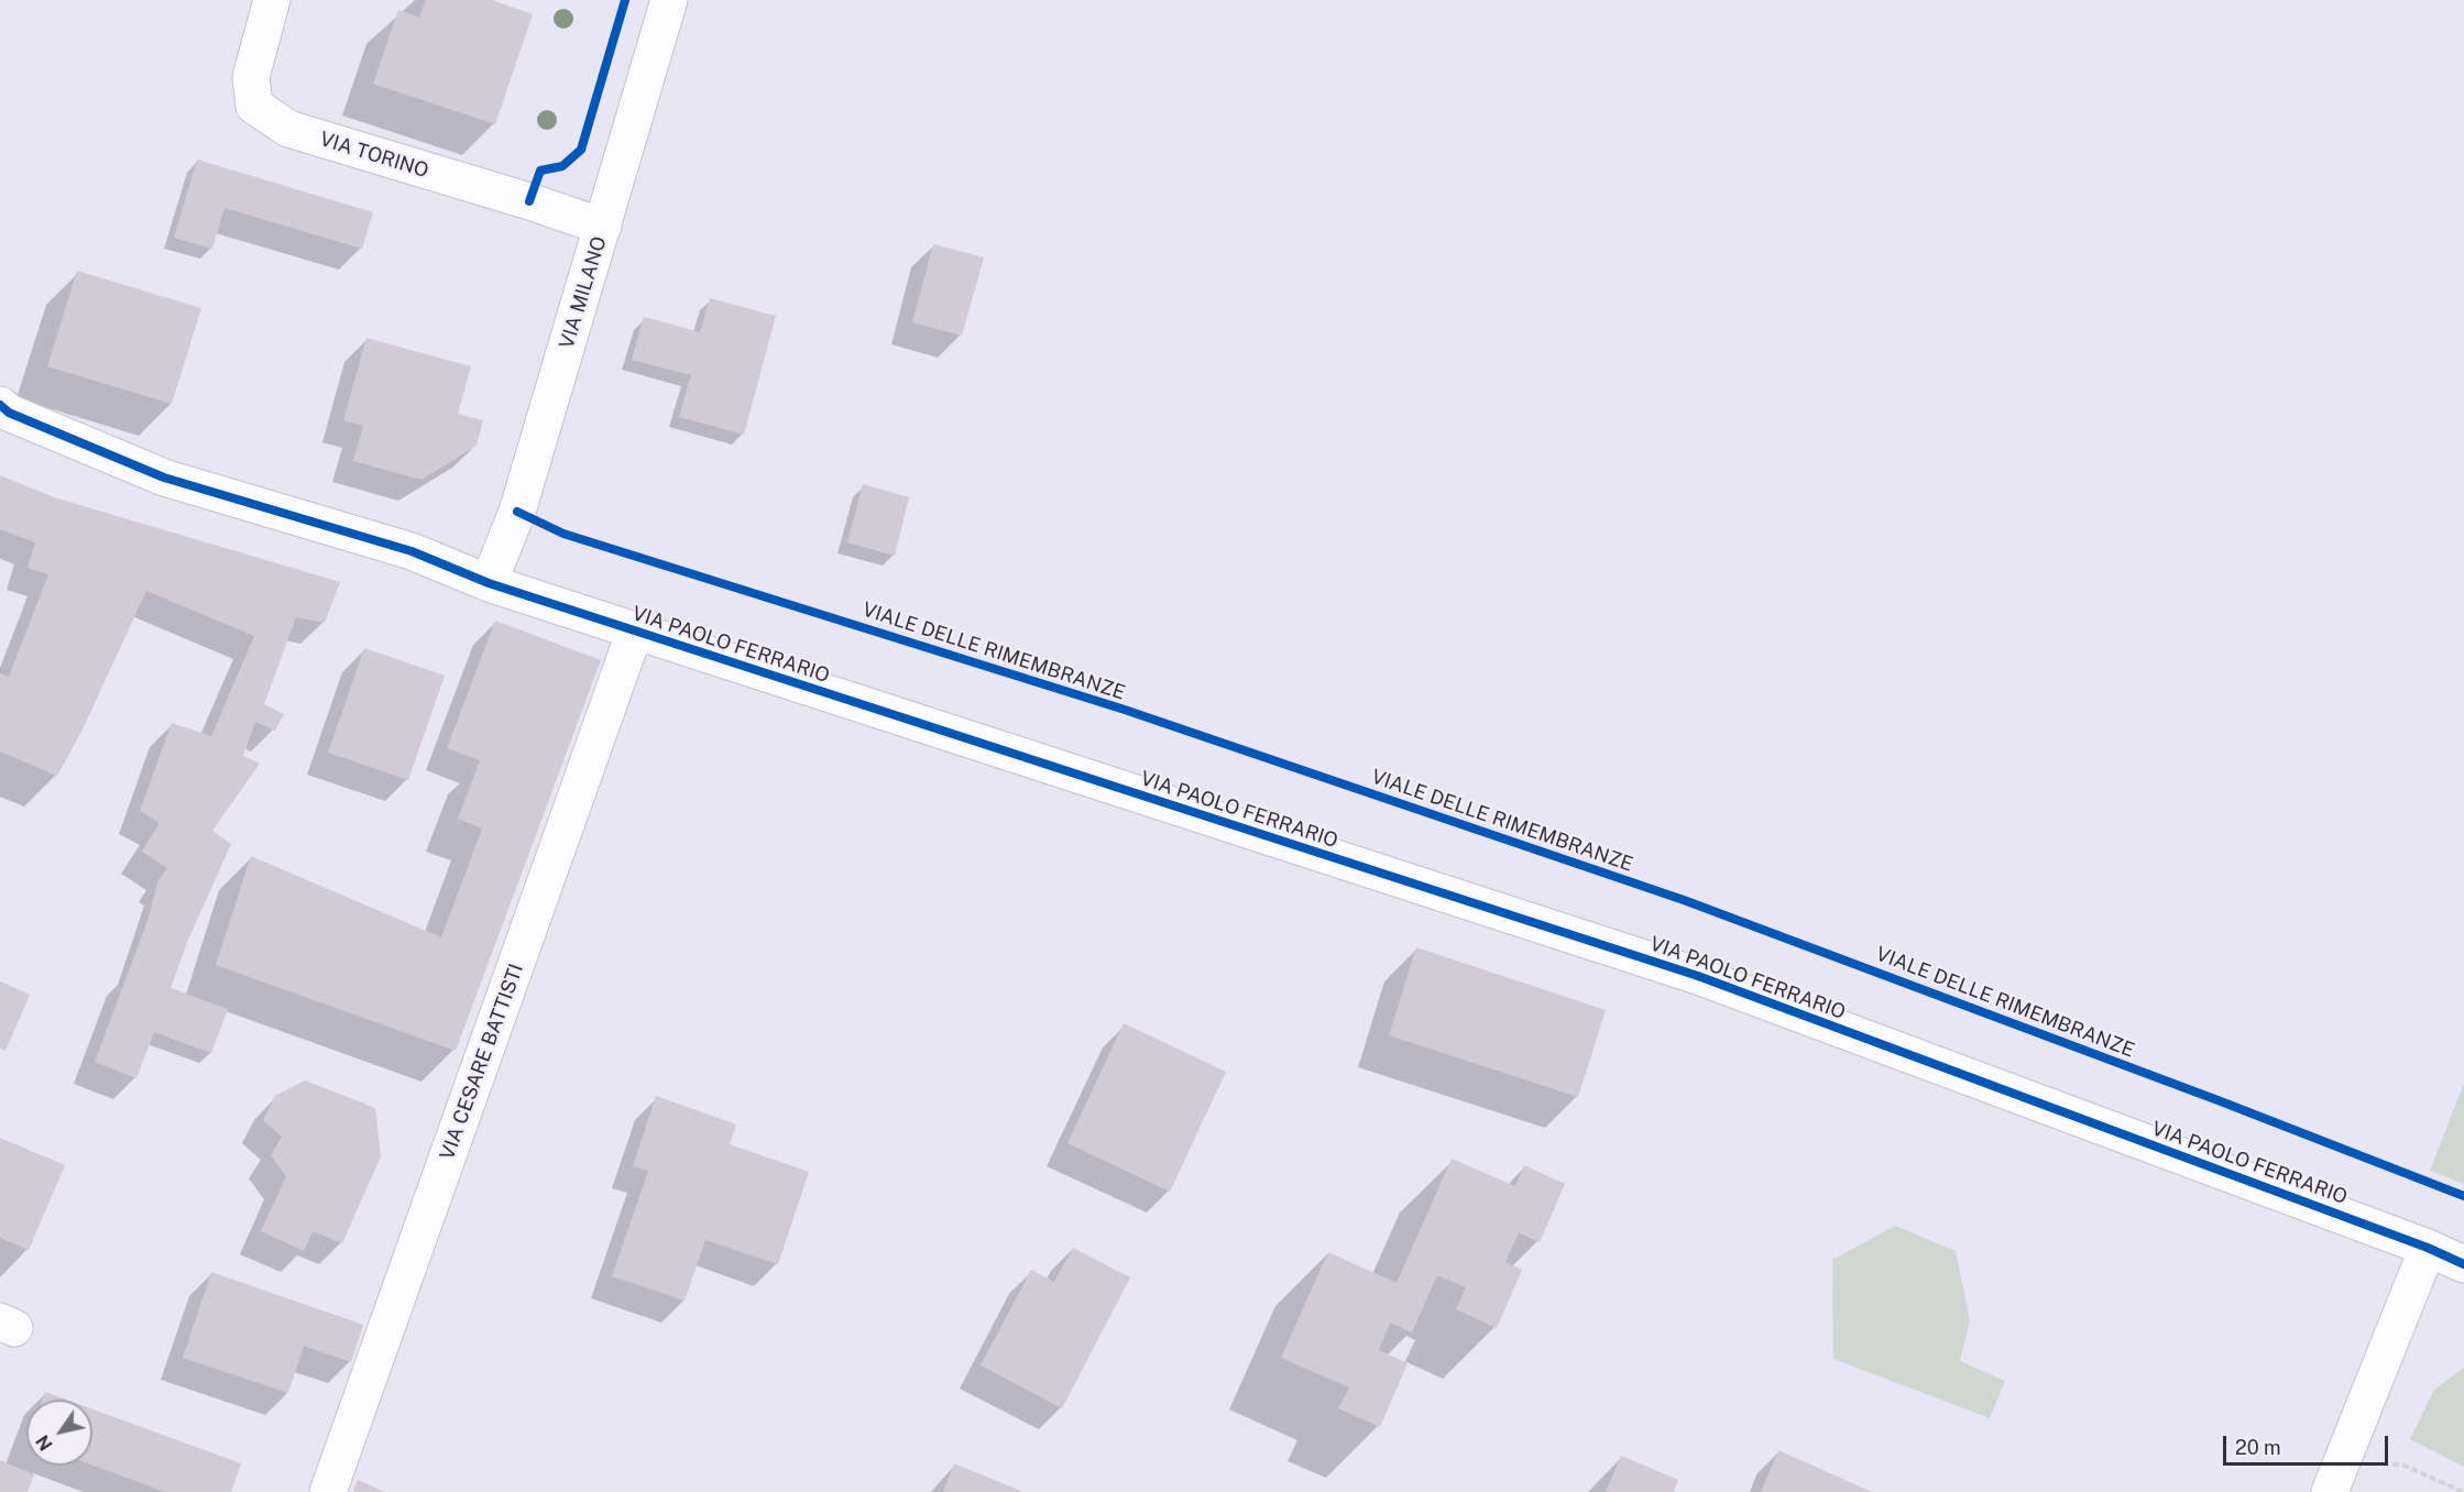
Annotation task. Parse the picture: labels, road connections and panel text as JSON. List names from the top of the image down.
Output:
{
  "streets": {
    "street": [
      "VIA TORINO",
      "VIA MILANO",
      "VIA PAOLO FERRARIO",
      "VIA CESARE BATTISTI"
    ],
    "cycle path": ["VIALE DELLE RIMEMBRANZE"]
  },
  "crossings": [
    ["VIA TORINO", "VIA MILANO"],
    ["VIA MILANO", "VIA PAOLO FERRARIO"],
    ["VIA PAOLO FERRARIO", "VIA CESARE BATTISTI"]
  ],
  "scale_bar": "20 m",
  "north": "bottom left"
}
